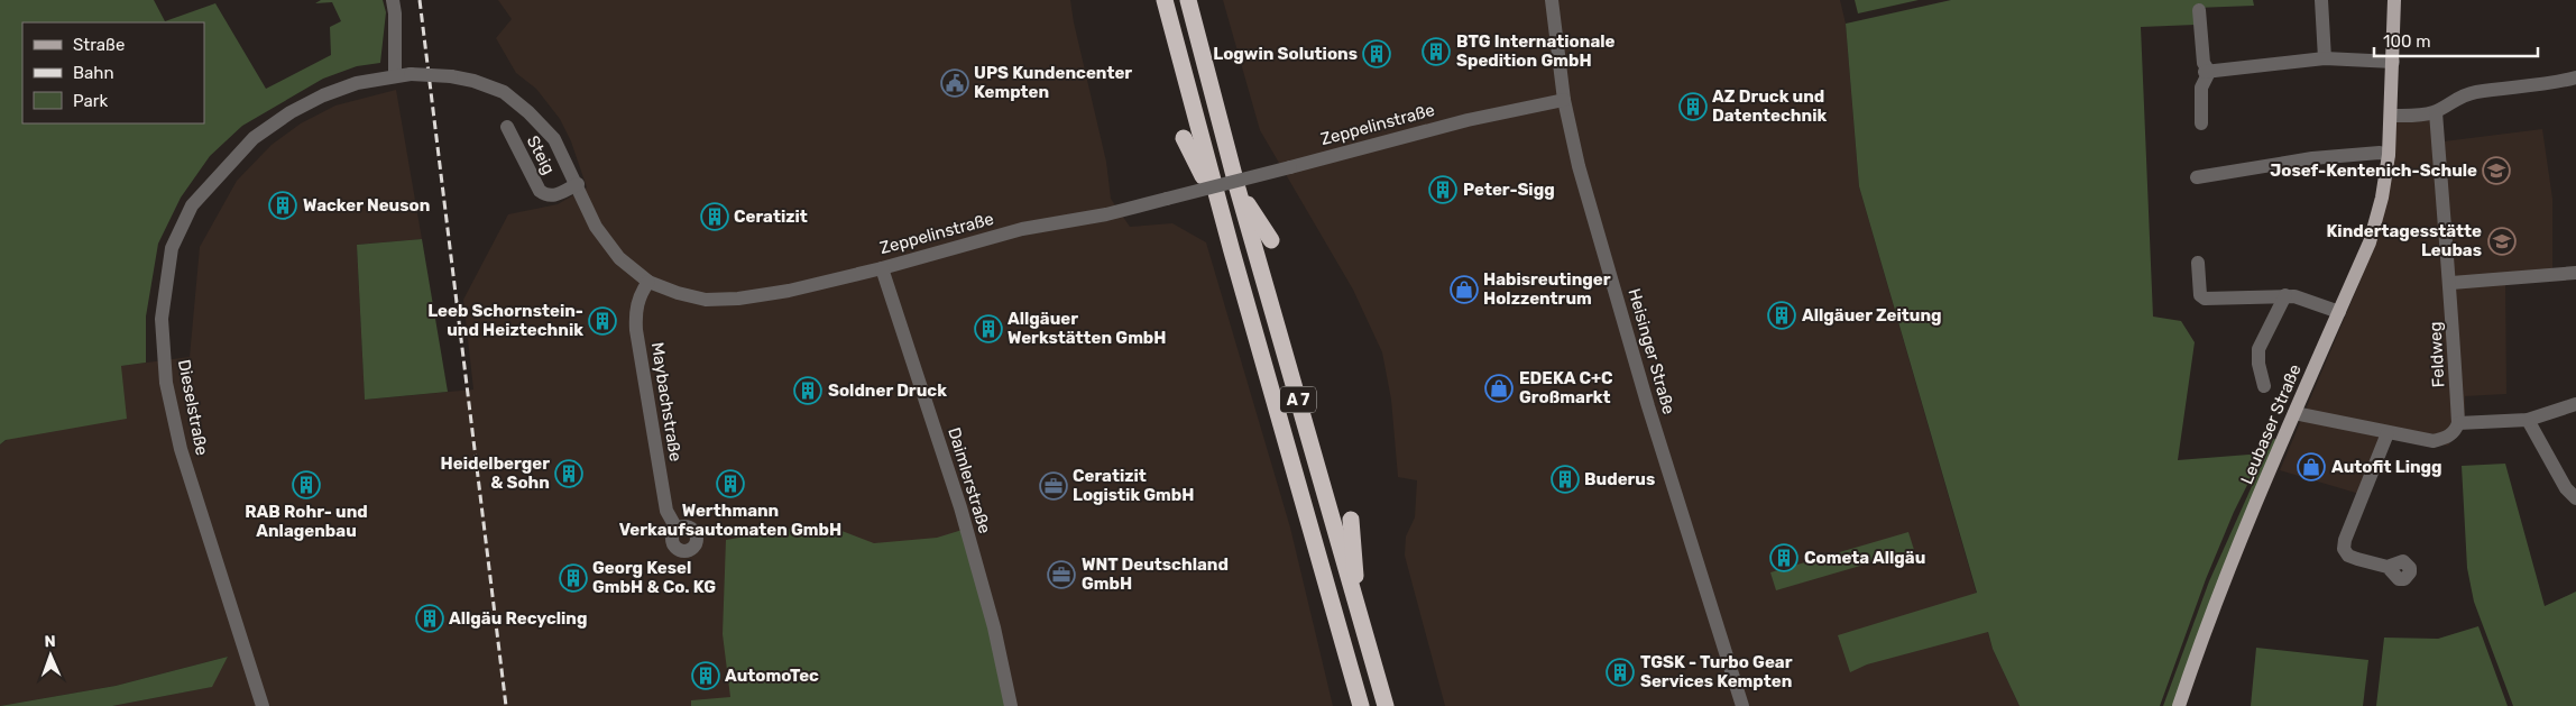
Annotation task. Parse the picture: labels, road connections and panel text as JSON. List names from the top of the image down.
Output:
{
  "streets": {
    "highway": ["A 7"],
    "main road": ["Leubaser Straße"],
    "street": [
      "Zeppelinstraße",
      "Steig",
      "Heisinger Straße",
      "Feldweg",
      "Maybachstraße",
      "Dieselstraße",
      "Daimlerstraße"
    ]
  },
  "crossings": [
    ["Zeppelinstraße", "Steig"],
    ["Zeppelinstraße", "Heisinger Straße"],
    ["Zeppelinstraße", "Maybachstraße"],
    ["Zeppelinstraße", "Dieselstraße"],
    ["Zeppelinstraße", "Daimlerstraße"]
  ],
  "places": {
    "building": [
      "BTG Internationale Spedition GmbH",
      "Logwin Solutions",
      "AZ Druck und Datentechnik",
      "Peter-Sigg",
      "Wacker Neuson",
      "Ceratizit",
      "Allgäuer Zeitung",
      "Leeb Schornstein- und Heiztechnik",
      "Allgäuer Werkstätten GmbH",
      "Soldner Druck",
      "Heidelberger & Sohn",
      "Buderus",
      "Werthmann Verkaufsautomaten GmbH",
      "RAB Rohr- und Anlagenbau",
      "Cometa Allgäu",
      "Georg Kesel GmbH & Co. KG",
      "Allgäu Recycling",
      "TGSK - Turbo Gear Services Kempten",
      "AutomoTec"
    ],
    "public building": ["UPS Kundencenter Kempten"],
    "school or university": ["Josef-Kentenich-Schule", "Kindertagesstätte Leubas"],
    "shop": ["Habisreutinger Holzzentrum", "EDEKA C+C Großmarkt", "Autofit Lingg"],
    "office": ["Ceratizit Logistik GmbH", "WNT Deutschland GmbH"]
  },
  "legend": ["Straße", "Bahn", "Park"],
  "scale_bar": "100 m",
  "north": "top"
}
